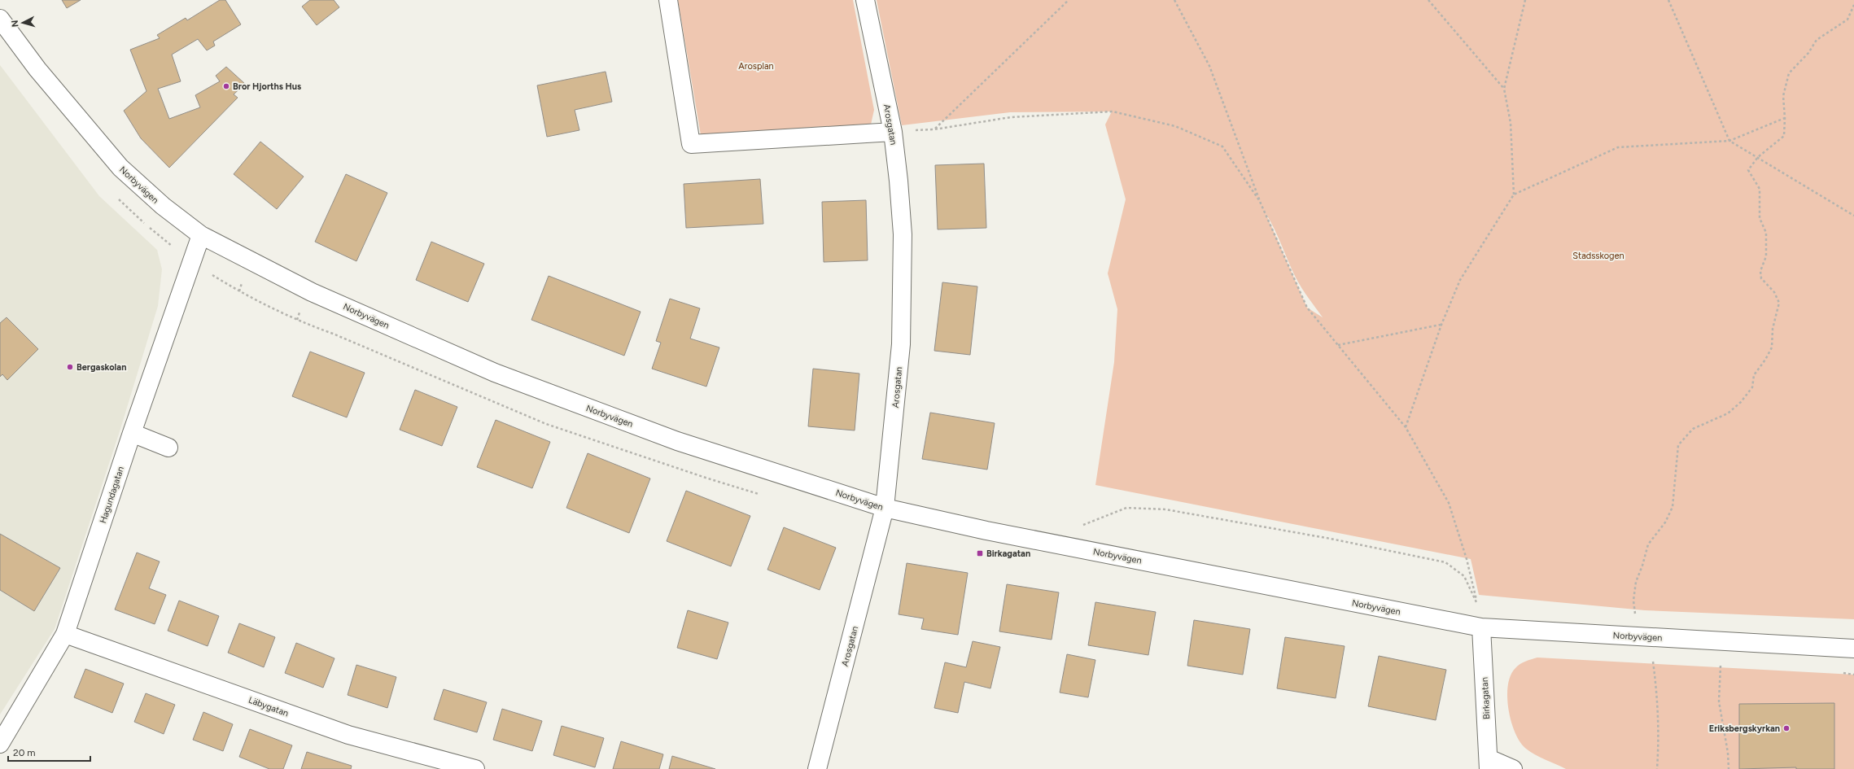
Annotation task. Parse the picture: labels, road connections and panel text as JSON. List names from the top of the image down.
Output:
{
  "streets": {
    "street": [
      "Arosgatan",
      "Norbyvägen",
      "Hagundagatan",
      "Birkagatan",
      "Läbygatan"
    ]
  },
  "crossings": [
    ["Arosgatan", "Norbyvägen"],
    ["Norbyvägen", "Hagundagatan"],
    ["Norbyvägen", "Birkagatan"],
    ["Hagundagatan", "Läbygatan"]
  ],
  "parks": ["Arosplan", "Stadsskogen"],
  "places": {
    "other": ["Bror Hjorths Hus", "Bergaskolan", "Eriksbergskyrkan"],
    "transit": ["Birkagatan"]
  },
  "scale_bar": "20 m",
  "north": "left"
}
